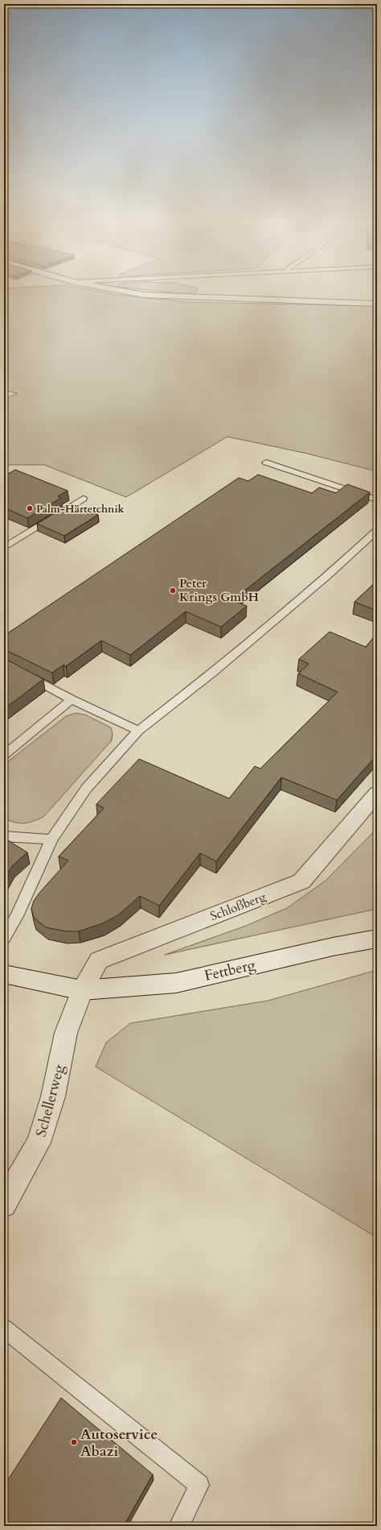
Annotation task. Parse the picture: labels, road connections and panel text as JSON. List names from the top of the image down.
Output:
{
  "streets": {
    "street": ["Schloßberg", "Fettberg", "Schellerweg"]
  },
  "crossings": [
    ["Schloßberg", "Fettberg"],
    ["Schloßberg", "Schellerweg"],
    ["Fettberg", "Schellerweg"]
  ],
  "places": ["Palm-Härtetchnik", "Peter Krings GmbH", "Autoservice Abazi"]
}
